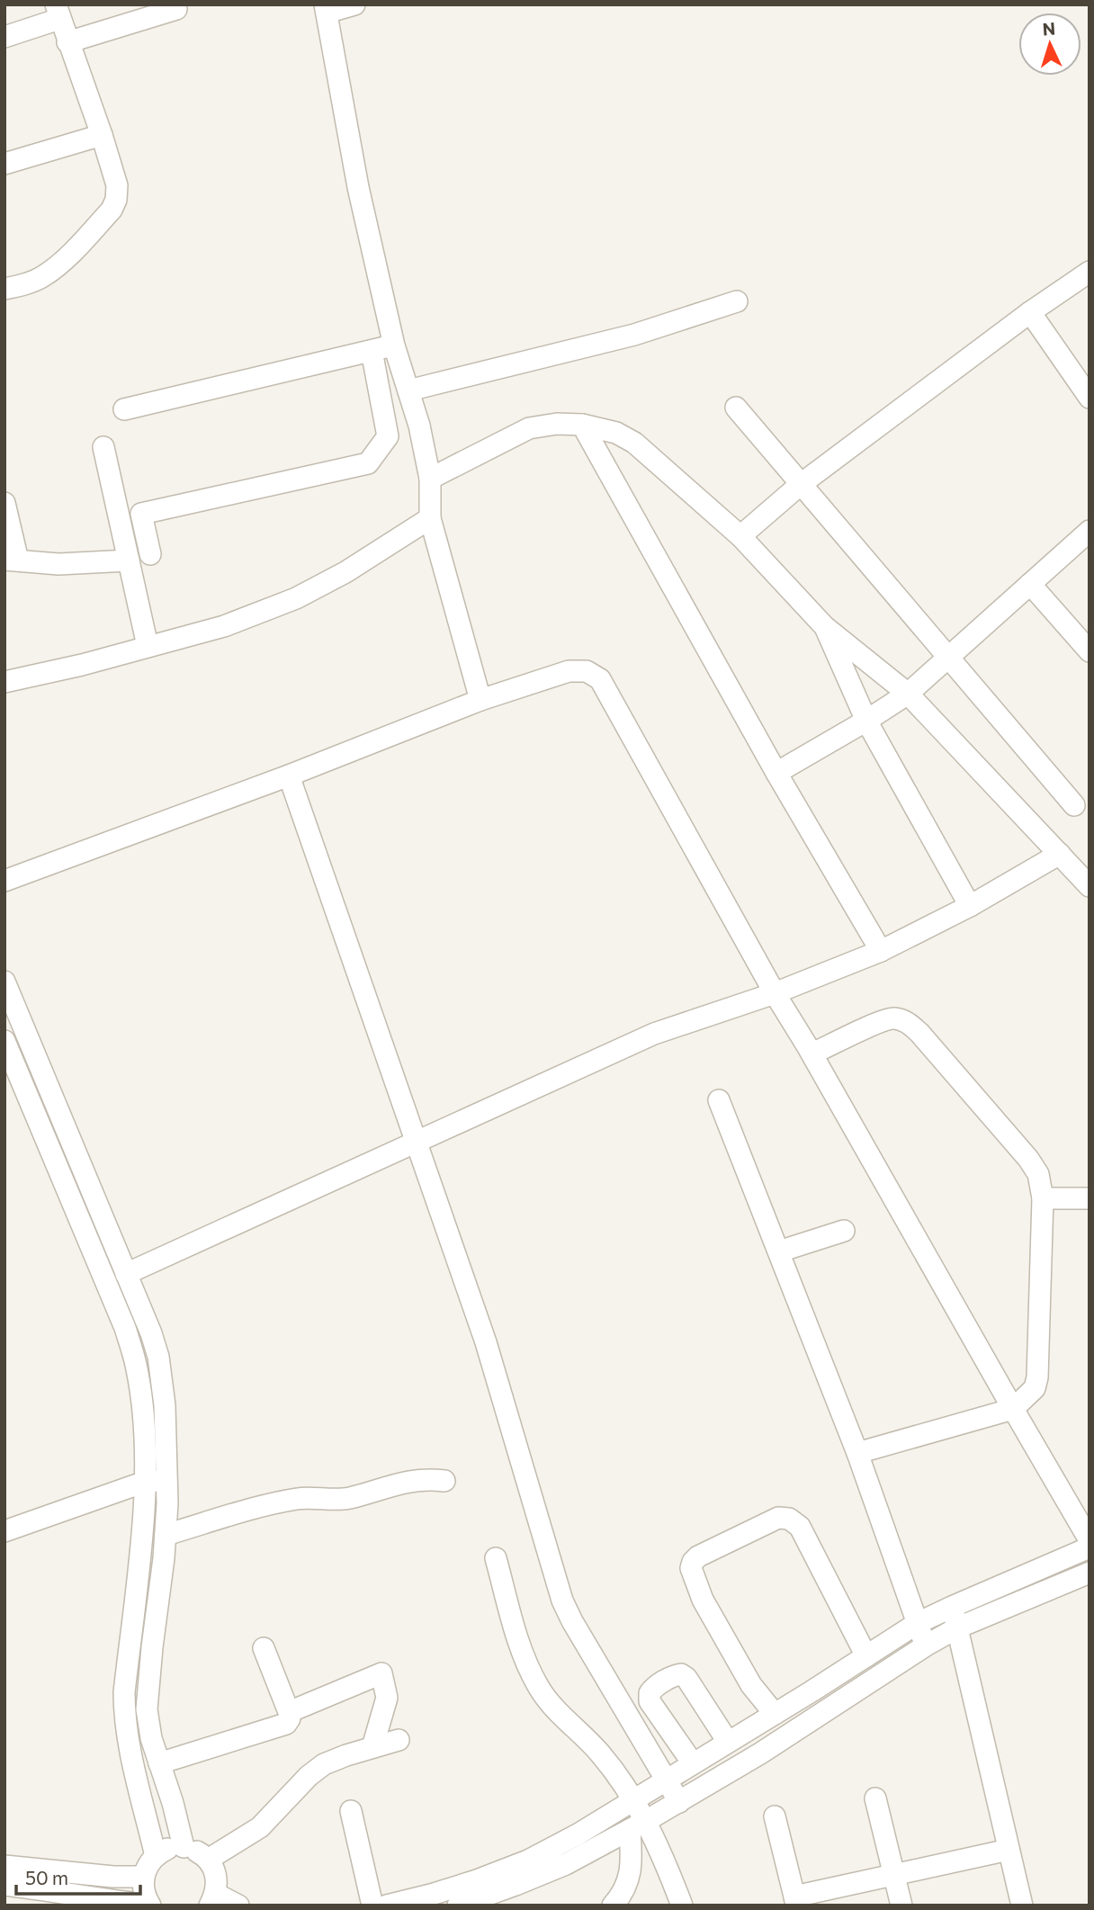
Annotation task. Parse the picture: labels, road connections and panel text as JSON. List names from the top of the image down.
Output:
{
  "scale_bar": "50 m",
  "north": "top"
}
